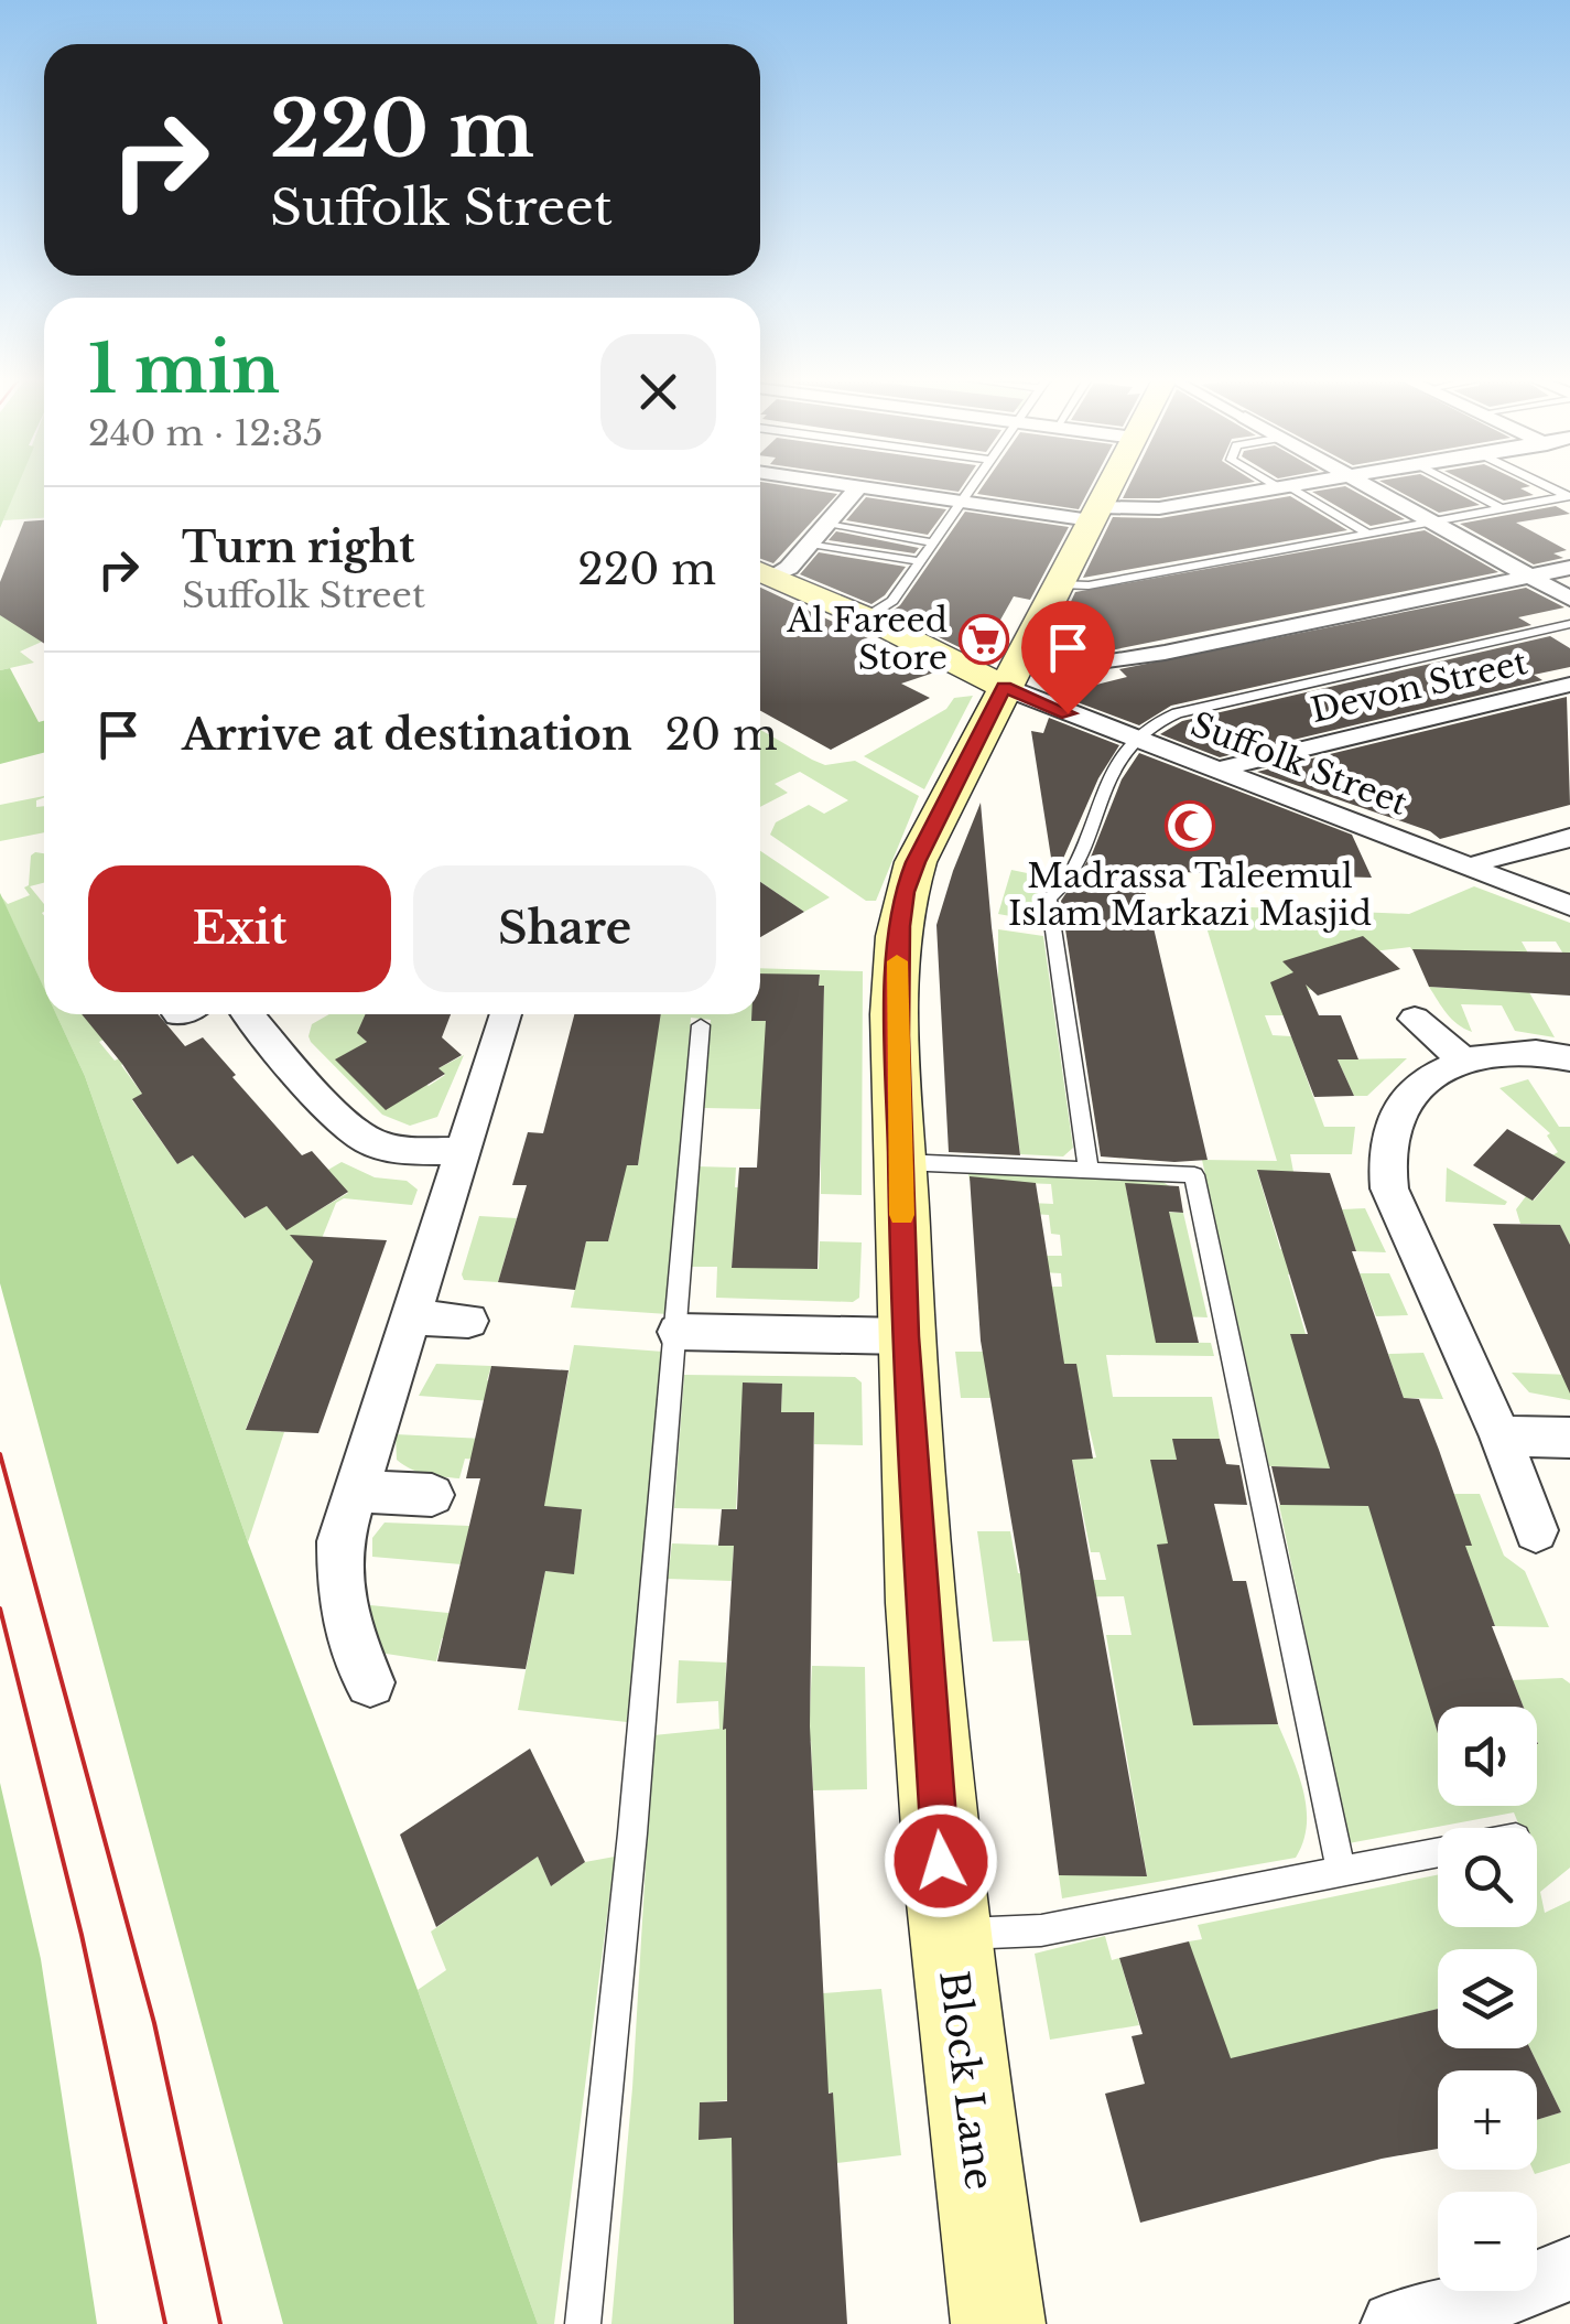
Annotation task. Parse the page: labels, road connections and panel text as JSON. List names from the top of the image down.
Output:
{
  "streets": {
    "main road": ["Block Lane"],
    "street": ["Devon Street", "Suffolk Street"]
  },
  "crossings": [
    ["Devon Street", "Suffolk Street"],
    ["Suffolk Street", "Block Lane"]
  ],
  "places": {
    "supermarket": ["Al Fareed Store"],
    "mosque": ["Madrassa Taleemul Islam Markazi Masjid"]
  },
  "page": {
    "turn": ["220 m", "Suffolk Street"],
    "heading": ["1 min", "240 m · 12:35"],
    "list": [
      {
        "name": "Turn right",
        "note": "Suffolk Street",
        "value": "220 m"
      },
      {
        "name": "Arrive at destination",
        "value": "20 m"
      }
    ],
    "buttons": ["Exit", "Share"],
    "map_buttons": ["+", "−"]
  }
}
